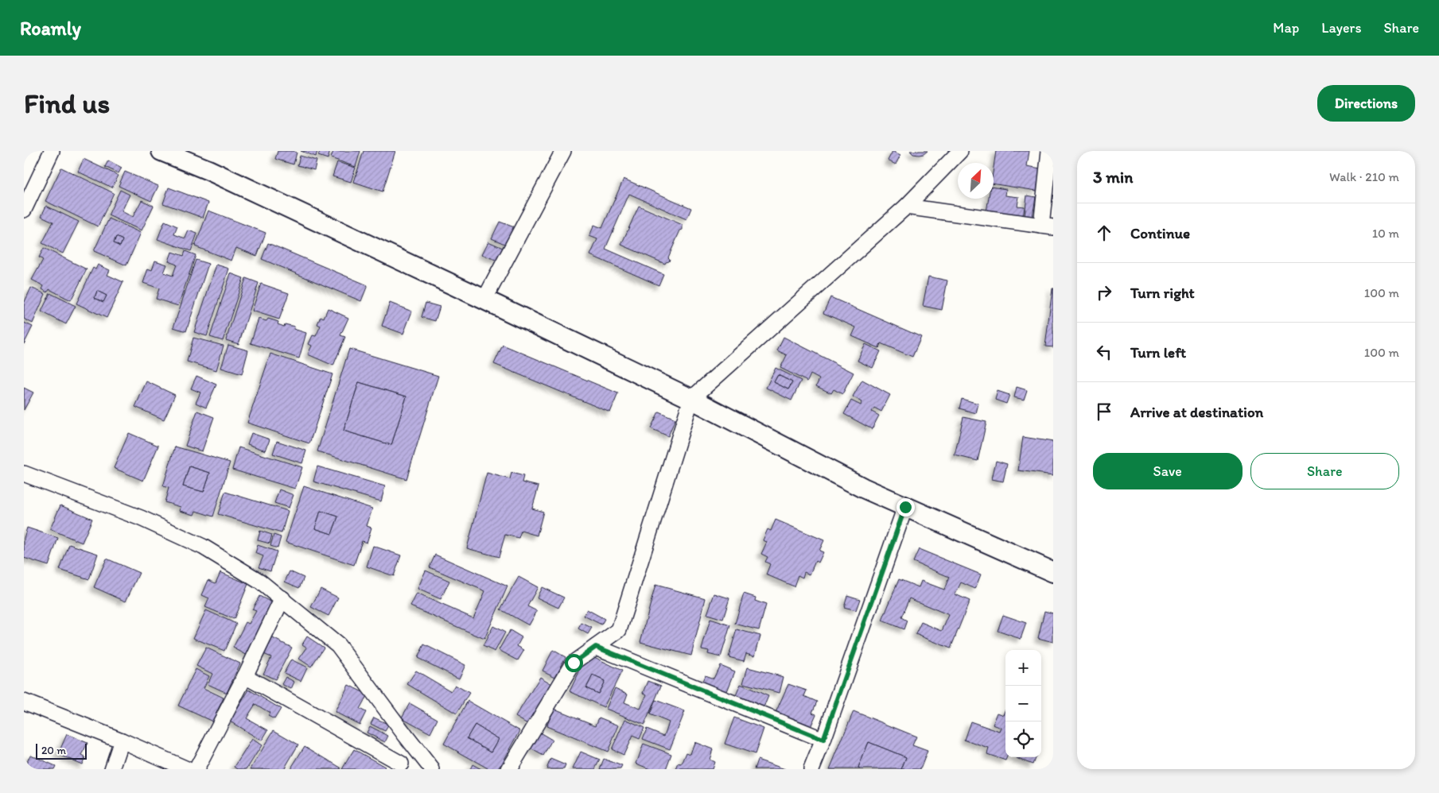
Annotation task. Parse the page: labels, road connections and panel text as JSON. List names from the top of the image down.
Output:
{
  "scale_bar": "20 m",
  "north": "top right",
  "page": {
    "header": "Roamly",
    "nav": ["Map", "Layers", "Share"],
    "buttons": [
      "Directions",
      ["Save", "Share"]
    ],
    "title": "Find us",
    "heading": ["3 min", "Walk · 210 m"],
    "list": [
      ["Continue", "10 m"],
      ["Turn right", "100 m"],
      ["Turn left", "100 m"],
      "Arrive at destination"
    ],
    "map_buttons": ["+", "−"],
    "scale": "20 m"
  }
}
